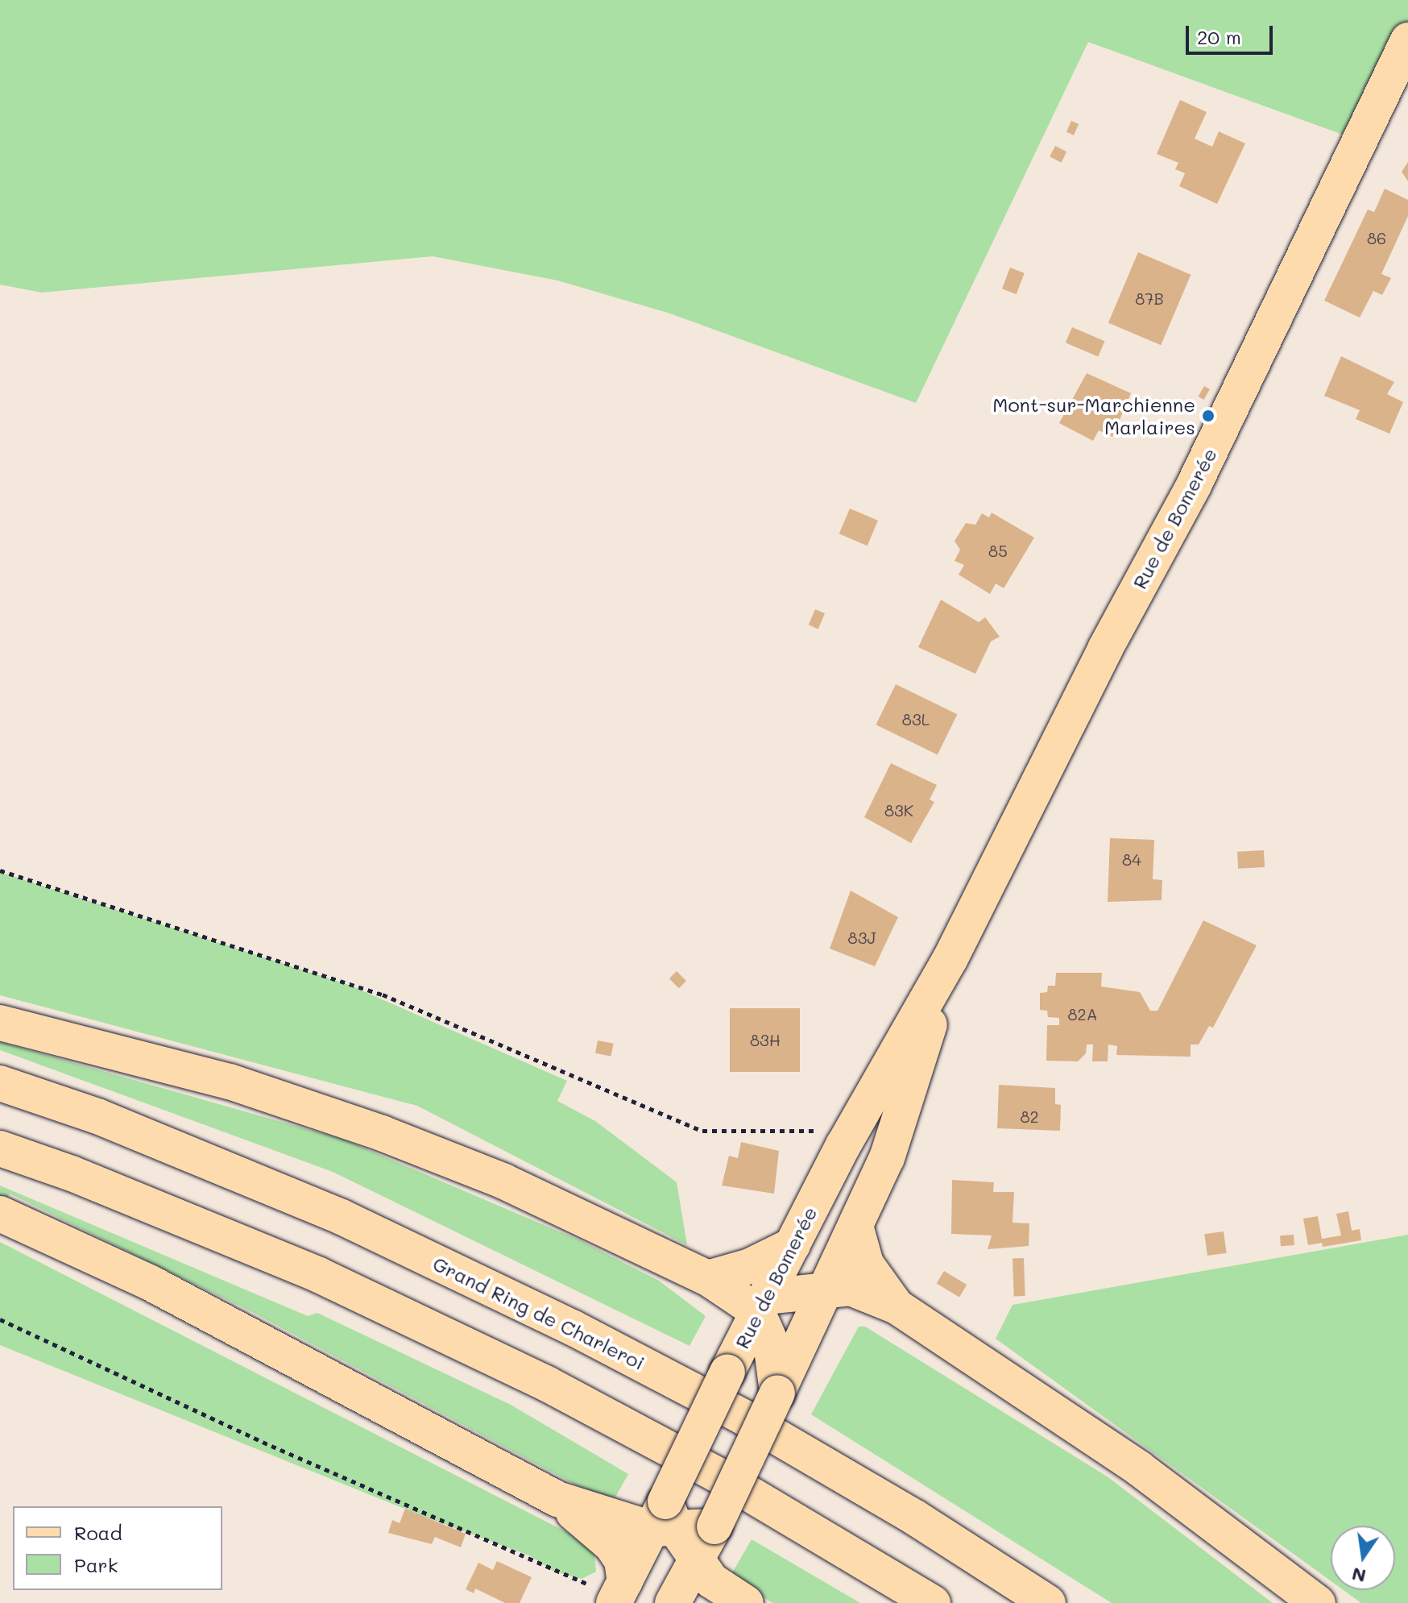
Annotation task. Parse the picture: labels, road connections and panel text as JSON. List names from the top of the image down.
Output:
{
  "streets": {
    "main road": ["Rue de Bomerée", "Grand Ring de Charleroi"]
  },
  "places": ["Mont-sur-Marchienne Marlaires"],
  "house_numbers": [
    "86",
    "87B",
    "85",
    "83L",
    "83K",
    "84",
    "83J",
    "82A",
    "83H",
    "82"
  ],
  "legend": ["Road", "Park"],
  "scale_bar": "20 m",
  "north": "bottom"
}
